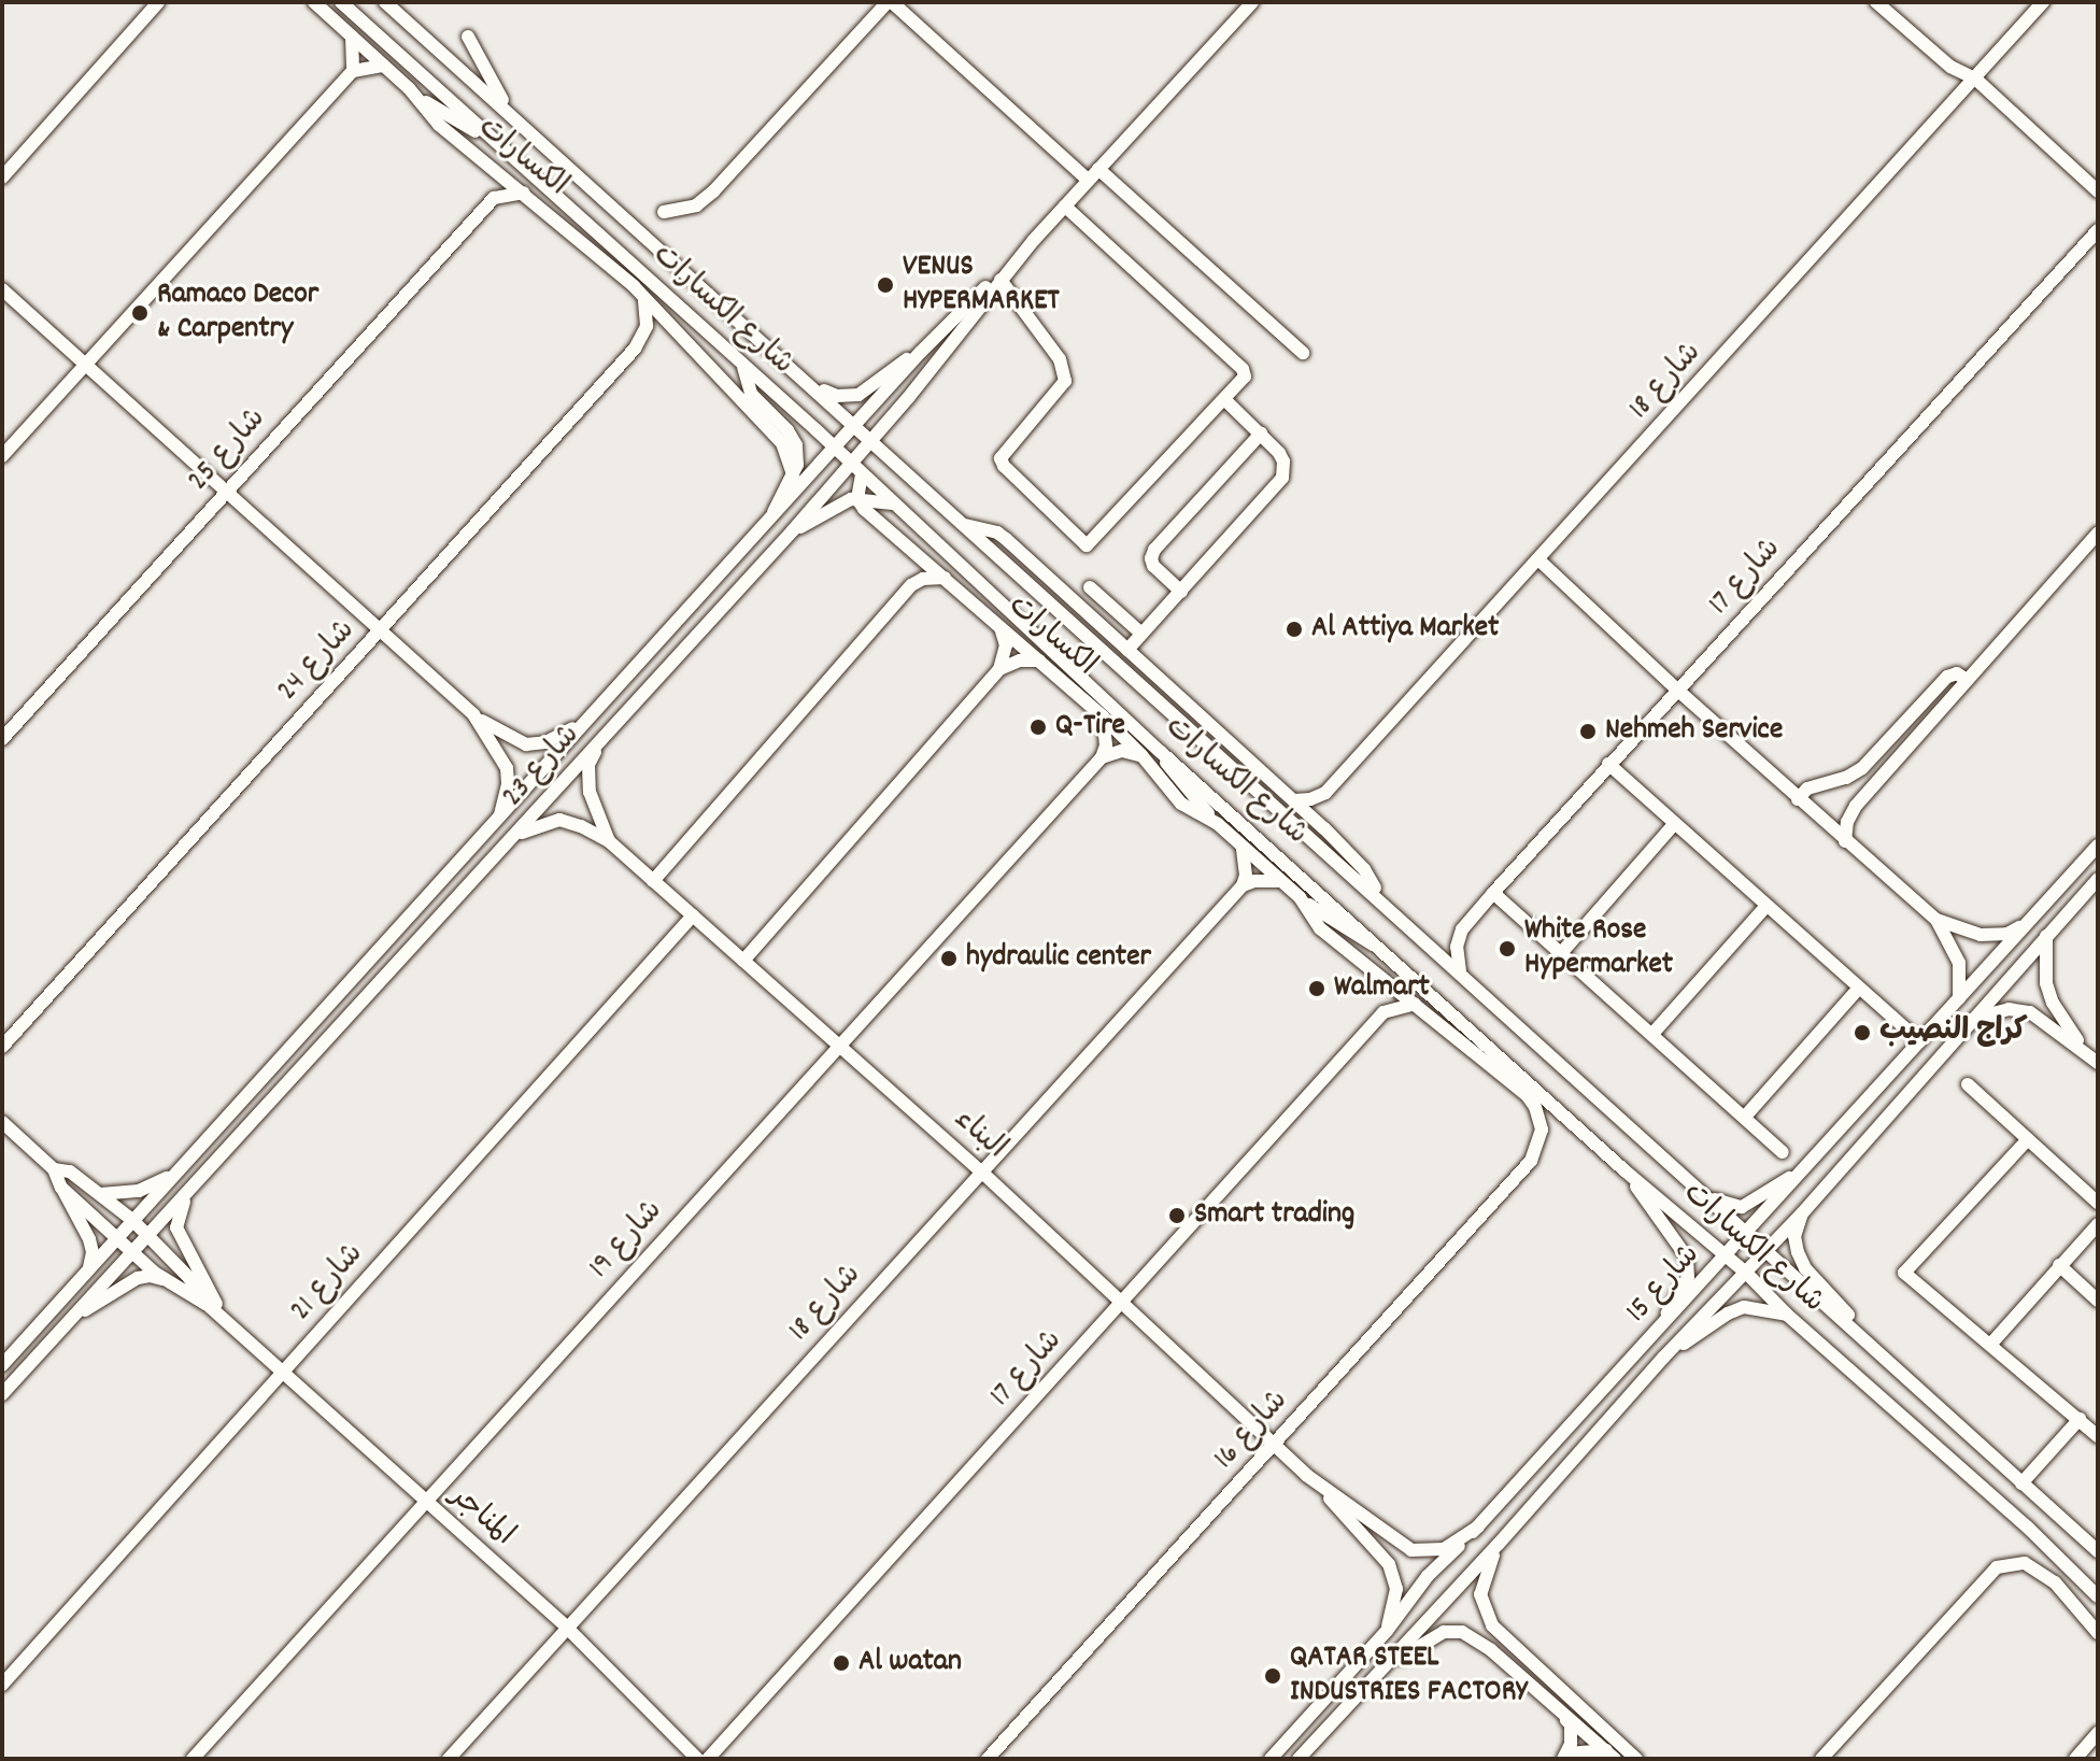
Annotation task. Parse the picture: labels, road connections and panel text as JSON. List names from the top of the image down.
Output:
{
  "streets": {
    "street": [
      "الكسارات",
      "شارع الكسارات",
      "شارع 18",
      "شارع 25",
      "شارع 17",
      "شارع 24",
      "شارع 23",
      "البناء",
      "شارع 19",
      "شارع 21",
      "شارع 15",
      "شارع 16",
      "المناجر"
    ]
  },
  "crossings": [
    ["الكسارات", "شارع الكسارات"],
    ["الكسارات", "شارع 24"],
    ["الكسارات", "شارع 16"],
    ["شارع الكسارات", "شارع 17"],
    ["شارع الكسارات", "شارع 23"],
    ["شارع الكسارات", "شارع 15"],
    ["شارع 18", "البناء"],
    ["شارع 18", "المناجر"],
    ["شارع 17", "البناء"],
    ["شارع 23", "البناء"],
    ["شارع 23", "المناجر"],
    ["البناء", "شارع 19"],
    ["البناء", "شارع 21"],
    ["البناء", "شارع 15"],
    ["البناء", "شارع 16"],
    ["شارع 19", "المناجر"],
    ["شارع 21", "المناجر"]
  ],
  "places": [
    "VENUS HYPERMARKET",
    "Ramaco Decor & Carpentry",
    "Al Attiya Market",
    "Q-Tire",
    "Nehmeh Service",
    "White Rose Hypermarket",
    "hydraulic center",
    "Walmart",
    "كراج النصيب",
    "Smart trading",
    "Al watan",
    "QATAR STEEL INDUSTRIES FACTORY"
  ]
}
